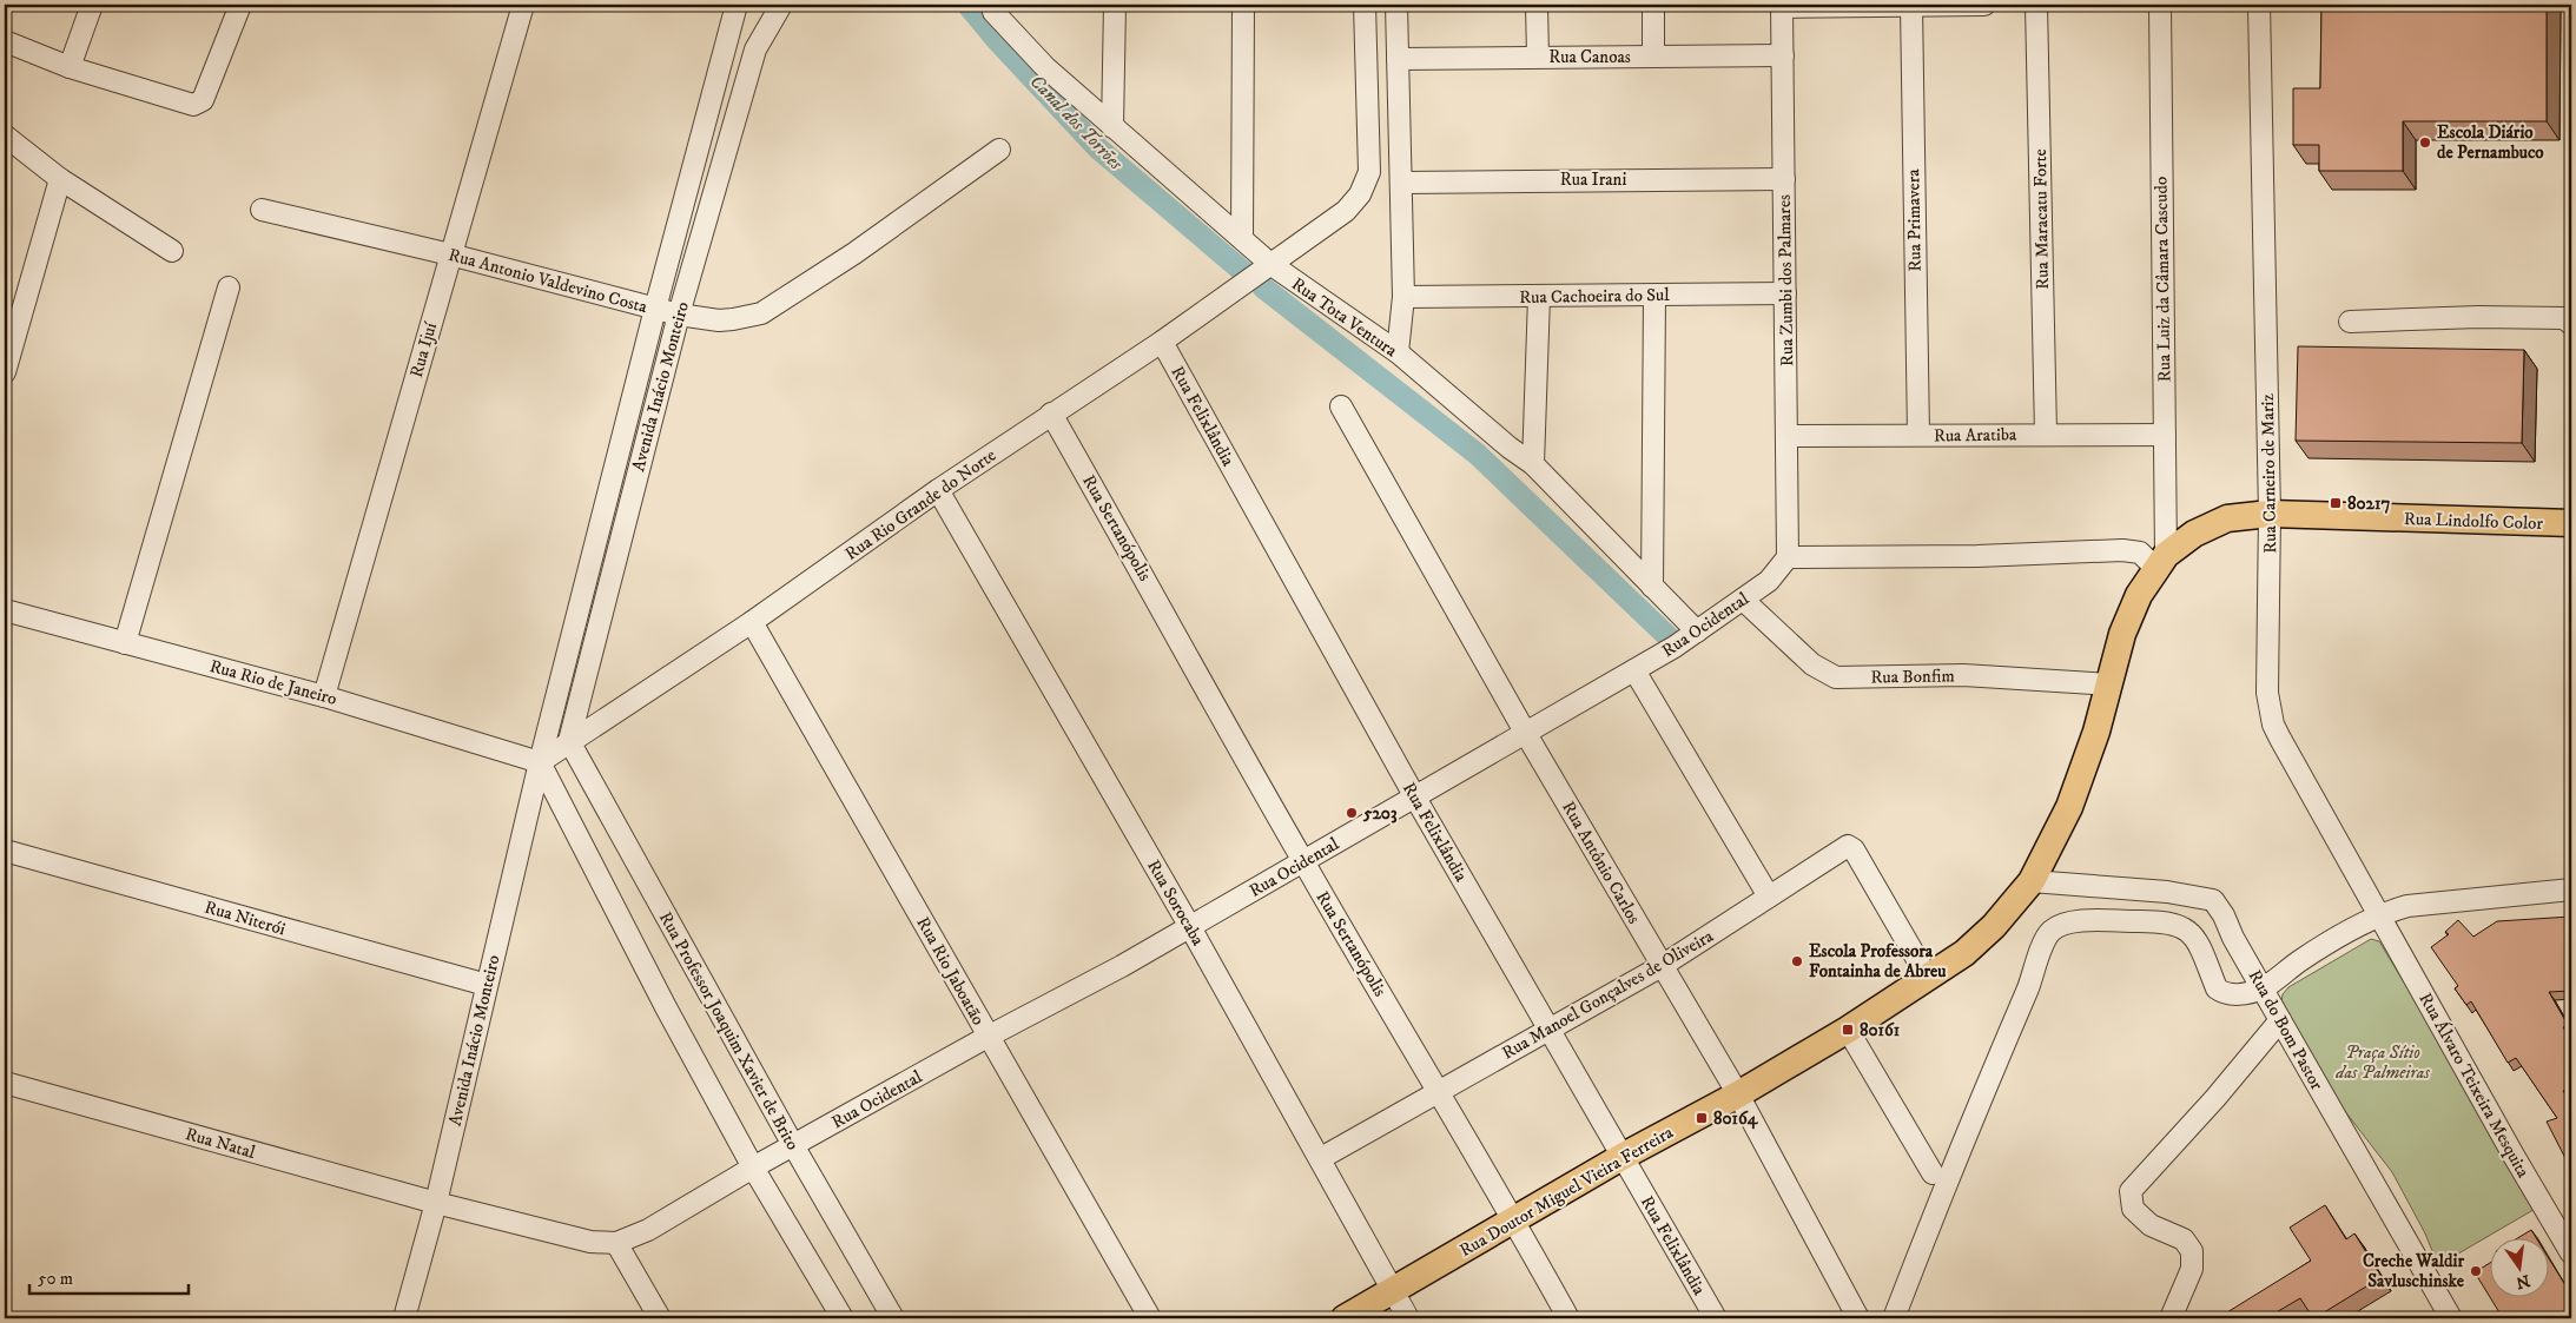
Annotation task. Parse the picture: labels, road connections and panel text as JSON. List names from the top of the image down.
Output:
{
  "streets": {
    "main road": ["Rua Lindolfo Color", "Rua Doutor Miguel Vieira Ferreira"],
    "street": [
      "Rua Canoas",
      "Rua Irani",
      "Rua Maracatu Forte",
      "Rua Primavera",
      "Rua Luiz da Câmara Cascudo",
      "Rua Antonio Valdevino Costa",
      "Rua Zumbi dos Palmares",
      "Rua Cachoeira do Sul",
      "Rua Tota Ventura",
      "Rua Ijuí",
      "Avenida Inácio Monteiro",
      "Rua Felixlândia",
      "Rua Aratiba",
      "Rua Carneiro de Mariz",
      "Rua Rio Grande do Norte",
      "Rua Sertanópolis",
      "Rua Ocidental",
      "Rua Bonfim",
      "Rua Rio de Janeiro",
      "Rua Antônio Carlos",
      "Rua Sorocaba",
      "Rua Niterói",
      "Rua Rio Jaboatão",
      "Rua Manoel Gonçalves de Oliveira",
      "Rua do Bom Pastor",
      "Rua Professor Joaquim Xavier de Brito",
      "Rua Álvaro Teixeira Mesquita",
      "Rua Natal"
    ]
  },
  "crossings": [
    ["Rua Canoas", "Rua Zumbi dos Palmares"],
    ["Rua Irani", "Rua Zumbi dos Palmares"],
    ["Rua Maracatu Forte", "Rua Aratiba"],
    ["Rua Primavera", "Rua Aratiba"],
    ["Rua Luiz da Câmara Cascudo", "Rua Aratiba"],
    ["Rua Luiz da Câmara Cascudo", "Rua Doutor Miguel Vieira Ferreira"],
    ["Rua Antonio Valdevino Costa", "Rua Ijuí"],
    ["Rua Antonio Valdevino Costa", "Avenida Inácio Monteiro"],
    ["Rua Zumbi dos Palmares", "Rua Cachoeira do Sul"],
    ["Rua Zumbi dos Palmares", "Rua Aratiba"],
    ["Rua Zumbi dos Palmares", "Rua Ocidental"],
    ["Rua Tota Ventura", "Rua Rio Grande do Norte"],
    ["Rua Tota Ventura", "Rua Ocidental"],
    ["Rua Ijuí", "Rua Rio de Janeiro"],
    ["Avenida Inácio Monteiro", "Rua Rio Grande do Norte"],
    ["Avenida Inácio Monteiro", "Rua Ocidental"],
    ["Avenida Inácio Monteiro", "Rua Rio de Janeiro"],
    ["Avenida Inácio Monteiro", "Rua Niterói"],
    ["Avenida Inácio Monteiro", "Rua Professor Joaquim Xavier de Brito"],
    ["Avenida Inácio Monteiro", "Rua Natal"],
    ["Rua Felixlândia", "Rua Rio Grande do Norte"],
    ["Rua Felixlândia", "Rua Ocidental"],
    ["Rua Felixlândia", "Rua Manoel Gonçalves de Oliveira"],
    ["Rua Felixlândia", "Rua Doutor Miguel Vieira Ferreira"],
    ["Rua Carneiro de Mariz", "Rua Lindolfo Color"],
    ["Rua Carneiro de Mariz", "Rua Álvaro Teixeira Mesquita"],
    ["Rua Carneiro de Mariz", "Rua Doutor Miguel Vieira Ferreira"],
    ["Rua Rio Grande do Norte", "Rua Sertanópolis"],
    ["Rua Rio Grande do Norte", "Rua Sorocaba"],
    ["Rua Rio Grande do Norte", "Rua Rio Jaboatão"],
    ["Rua Rio Grande do Norte", "Rua Professor Joaquim Xavier de Brito"],
    ["Rua Lindolfo Color", "Rua Doutor Miguel Vieira Ferreira"],
    ["Rua Sertanópolis", "Rua Ocidental"],
    ["Rua Sertanópolis", "Rua Manoel Gonçalves de Oliveira"],
    ["Rua Sertanópolis", "Rua Doutor Miguel Vieira Ferreira"],
    ["Rua Ocidental", "Rua Bonfim"],
    ["Rua Ocidental", "Rua Antônio Carlos"],
    ["Rua Ocidental", "Rua Sorocaba"],
    ["Rua Ocidental", "Rua Rio Jaboatão"],
    ["Rua Ocidental", "Rua Professor Joaquim Xavier de Brito"],
    ["Rua Ocidental", "Rua Natal"],
    ["Rua Bonfim", "Rua Doutor Miguel Vieira Ferreira"],
    ["Rua Antônio Carlos", "Rua Manoel Gonçalves de Oliveira"],
    ["Rua Antônio Carlos", "Rua Doutor Miguel Vieira Ferreira"],
    ["Rua Sorocaba", "Rua Manoel Gonçalves de Oliveira"],
    ["Rua Sorocaba", "Rua Doutor Miguel Vieira Ferreira"],
    ["Rua Manoel Gonçalves de Oliveira", "Rua Doutor Miguel Vieira Ferreira"],
    ["Rua do Bom Pastor", "Rua Doutor Miguel Vieira Ferreira"]
  ],
  "water": ["Canal dos Torrões"],
  "parks": ["Praça Sítio das Palmeiras"],
  "places": {
    "other": [
      "Escola Diário de Pernambuco",
      "5203",
      "Escola Professora Fontainha de Abreu",
      "Creche Waldir Savluschinske"
    ],
    "transit": ["80217", "80161", "80164"]
  },
  "scale_bar": "50 m",
  "north": "bottom"
}
